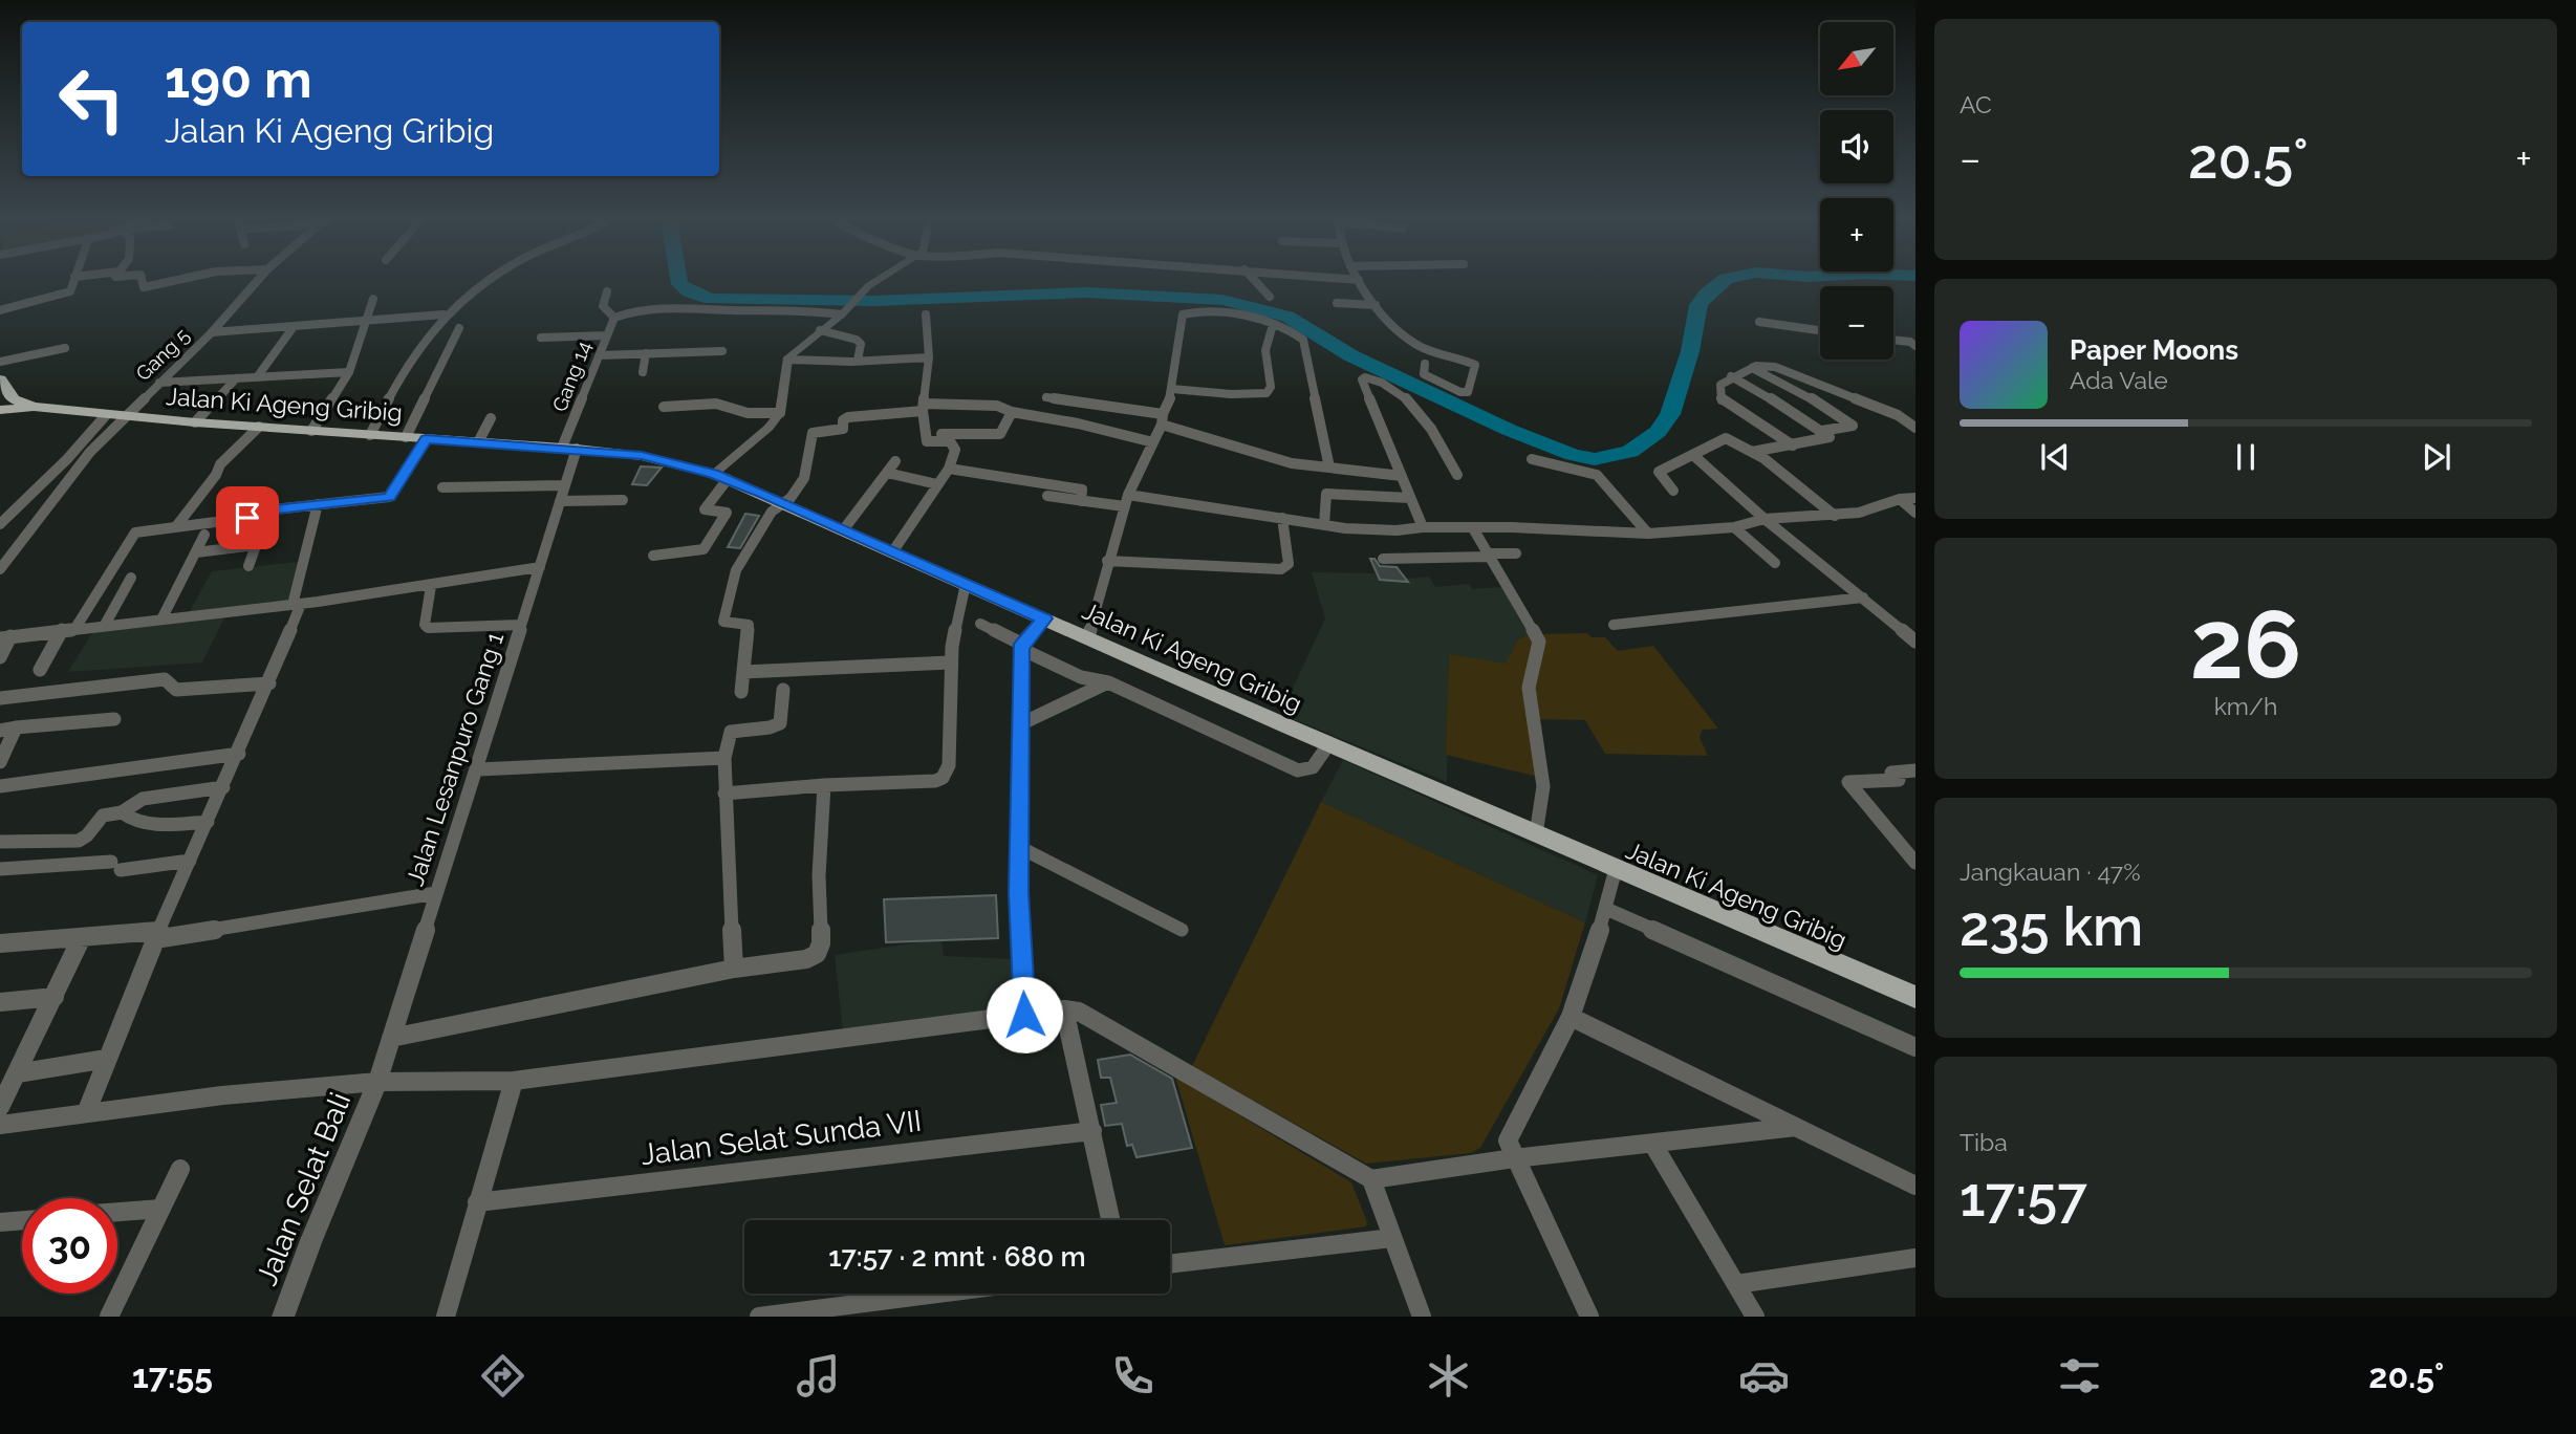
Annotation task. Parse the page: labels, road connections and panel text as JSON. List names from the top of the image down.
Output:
{
  "streets": {
    "main road": ["Jalan Ki Ageng Gribig"],
    "street": [
      "Gang 5",
      "Gang 14",
      "Jalan Lesanpuro Gang 1",
      "Jalan Selat Sunda VII",
      "Jalan Selat Bali"
    ]
  },
  "crossings": [
    ["Gang 5", "Jalan Ki Ageng Gribig"],
    ["Gang 14", "Jalan Ki Ageng Gribig"],
    ["Gang 14", "Jalan Lesanpuro Gang 1"],
    ["Jalan Ki Ageng Gribig", "Jalan Lesanpuro Gang 1"],
    ["Jalan Lesanpuro Gang 1", "Jalan Selat Bali"]
  ],
  "north": "bottom left",
  "page": {
    "tile": [
      "AC",
      ["26", "km/h"],
      ["Jangkauan · 47%", "235 km"],
      ["Tiba", "17:57"]
    ],
    "map_buttons": ["+", "−"],
    "turn": ["190 m", "Jalan Ki Ageng Gribig"],
    "heat": ["−", "20.5°", "+"],
    "song": ["Paper Moons", "Ada Vale"],
    "limit": "30",
    "trip": "17:57 · 2 mnt · 680 m",
    "tabs": ["17:55", "20.5°"]
  }
}
